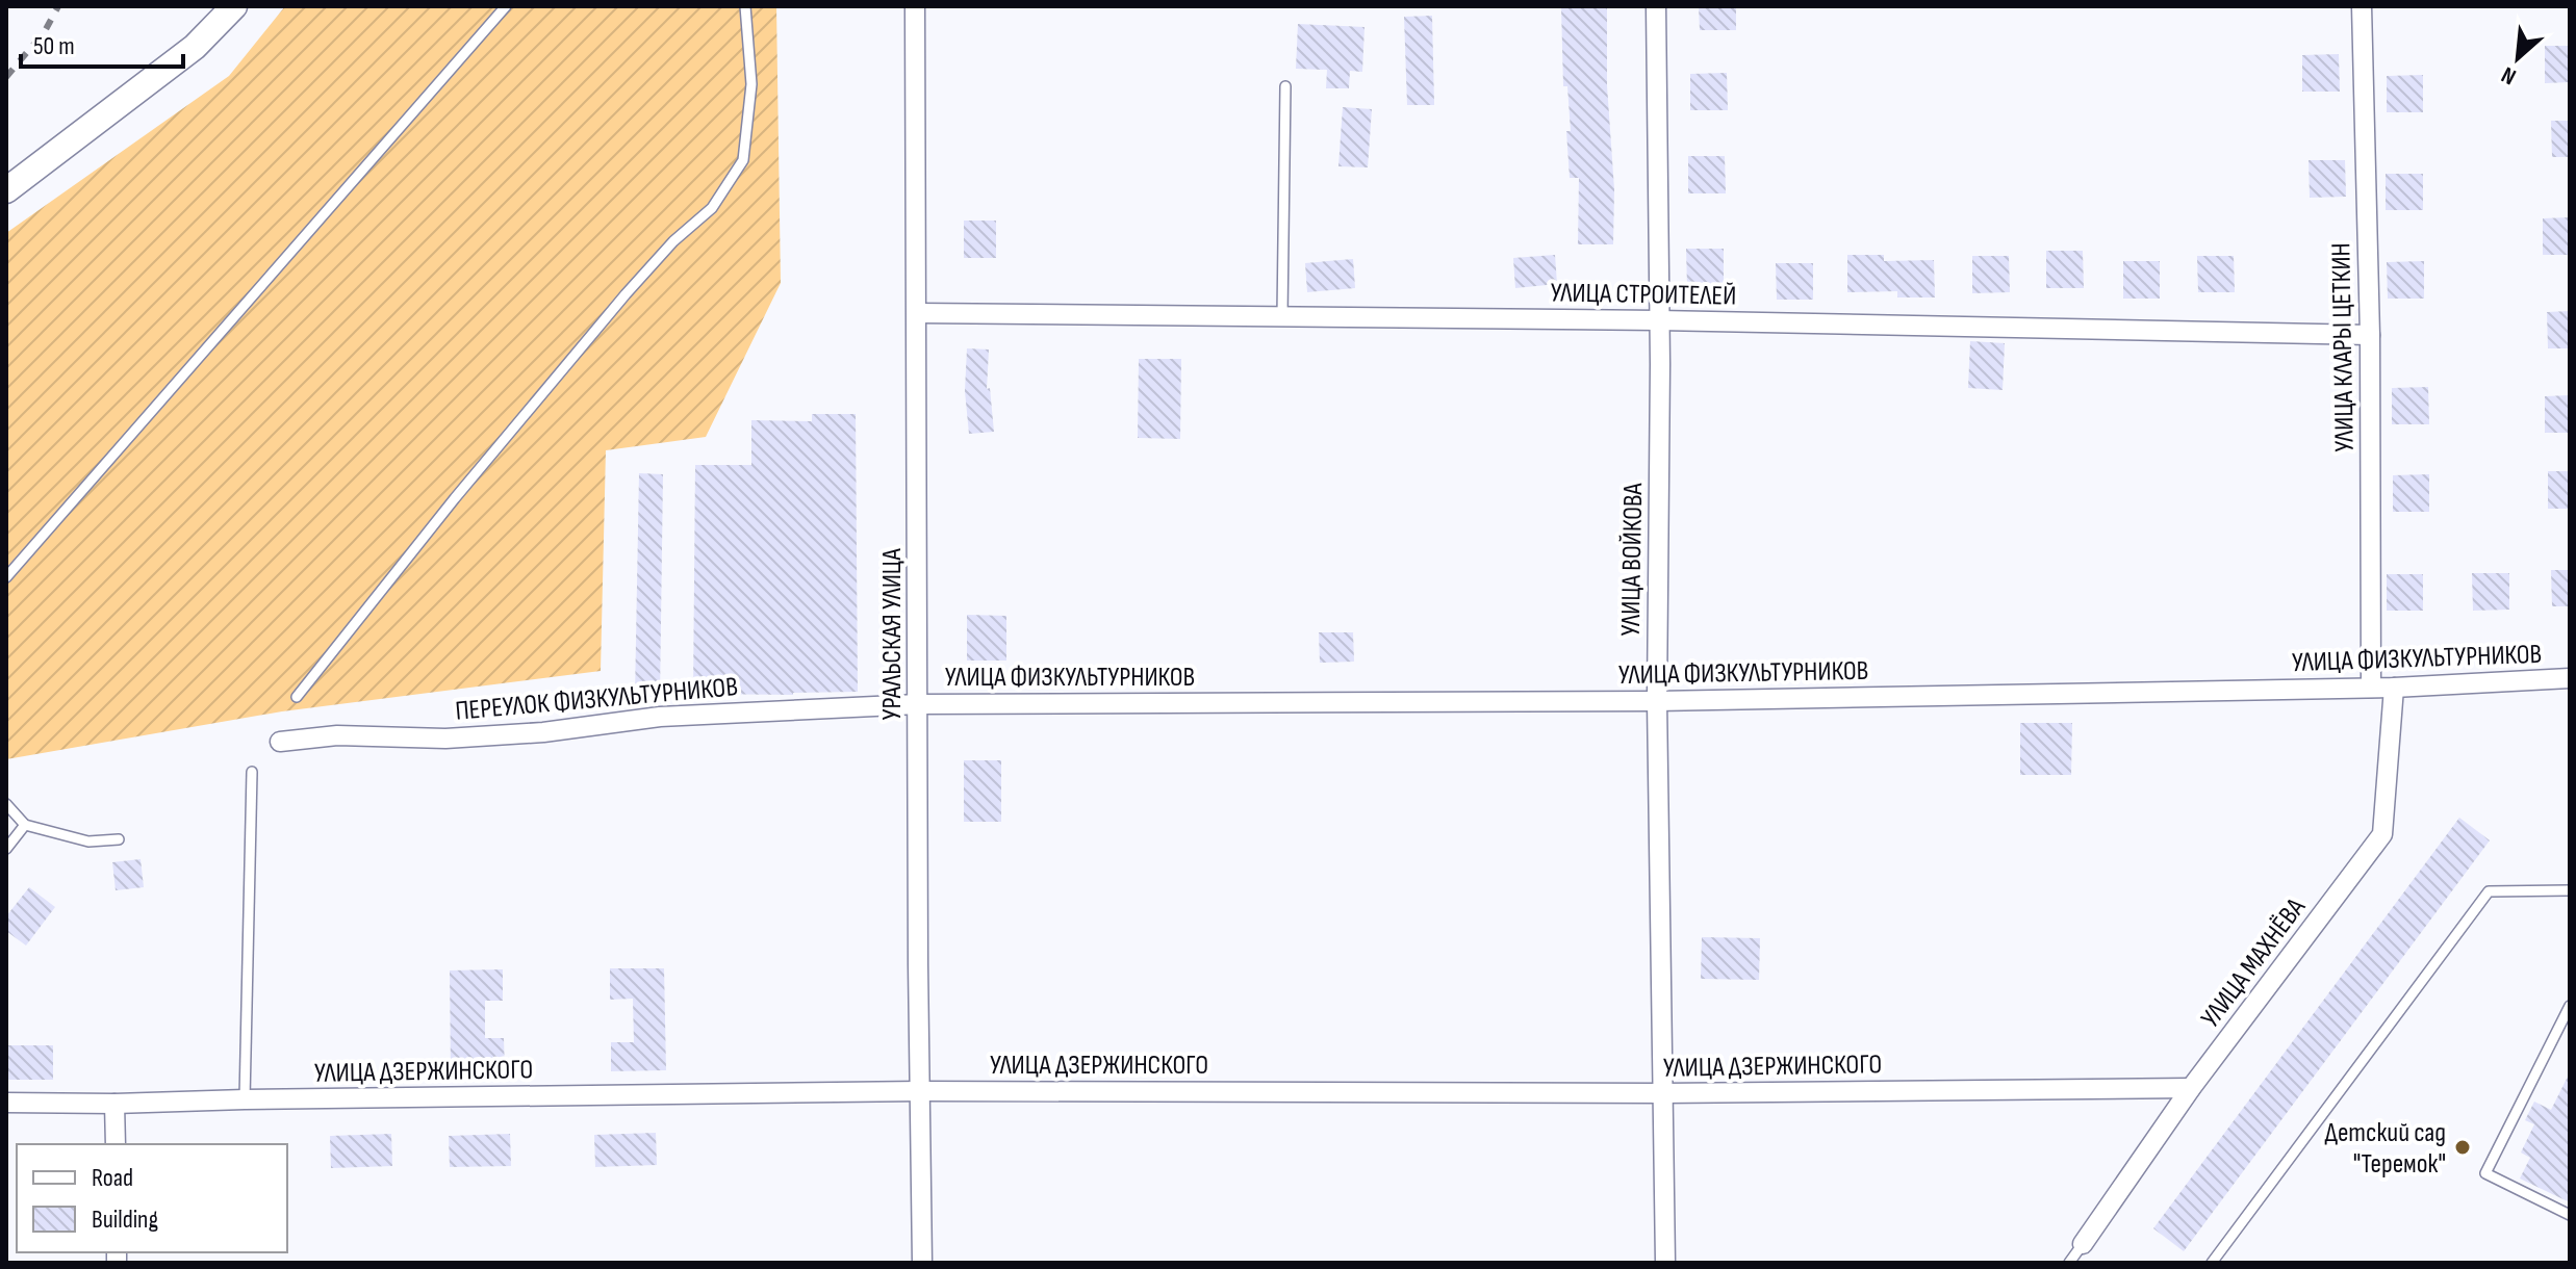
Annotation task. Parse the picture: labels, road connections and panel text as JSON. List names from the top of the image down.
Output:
{
  "streets": {
    "street": [
      "УЛИЦА СТРОИТЕЛЕЙ",
      "УЛИЦА КЛАРЫ ЦЕТКИН",
      "УЛИЦА ВОЙКОВА",
      "УРАЛЬСКАЯ УЛИЦА",
      "УЛИЦА ФИЗКУЛЬТУРНИКОВ",
      "ПЕРЕУЛОК ФИЗКУЛЬТУРНИКОВ",
      "УЛИЦА МАХНЁВА",
      "УЛИЦА ДЗЕРЖИНСКОГО"
    ]
  },
  "crossings": [
    ["УЛИЦА СТРОИТЕЛЕЙ", "УЛИЦА КЛАРЫ ЦЕТКИН"],
    ["УЛИЦА СТРОИТЕЛЕЙ", "УЛИЦА ВОЙКОВА"],
    ["УЛИЦА СТРОИТЕЛЕЙ", "УРАЛЬСКАЯ УЛИЦА"],
    ["УЛИЦА КЛАРЫ ЦЕТКИН", "УЛИЦА ФИЗКУЛЬТУРНИКОВ"],
    ["УЛИЦА ВОЙКОВА", "УЛИЦА ФИЗКУЛЬТУРНИКОВ"],
    ["УЛИЦА ВОЙКОВА", "УЛИЦА ДЗЕРЖИНСКОГО"],
    ["УРАЛЬСКАЯ УЛИЦА", "УЛИЦА ФИЗКУЛЬТУРНИКОВ"],
    ["УРАЛЬСКАЯ УЛИЦА", "ПЕРЕУЛОК ФИЗКУЛЬТУРНИКОВ"],
    ["УРАЛЬСКАЯ УЛИЦА", "УЛИЦА ДЗЕРЖИНСКОГО"],
    ["УЛИЦА ФИЗКУЛЬТУРНИКОВ", "ПЕРЕУЛОК ФИЗКУЛЬТУРНИКОВ"],
    ["УЛИЦА ФИЗКУЛЬТУРНИКОВ", "УЛИЦА МАХНЁВА"],
    ["УЛИЦА МАХНЁВА", "УЛИЦА ДЗЕРЖИНСКОГО"]
  ],
  "places": ["Детский сад \"Теремок\""],
  "legend": ["Road", "Building"],
  "scale_bar": "50 m",
  "north": "bottom left"
}
